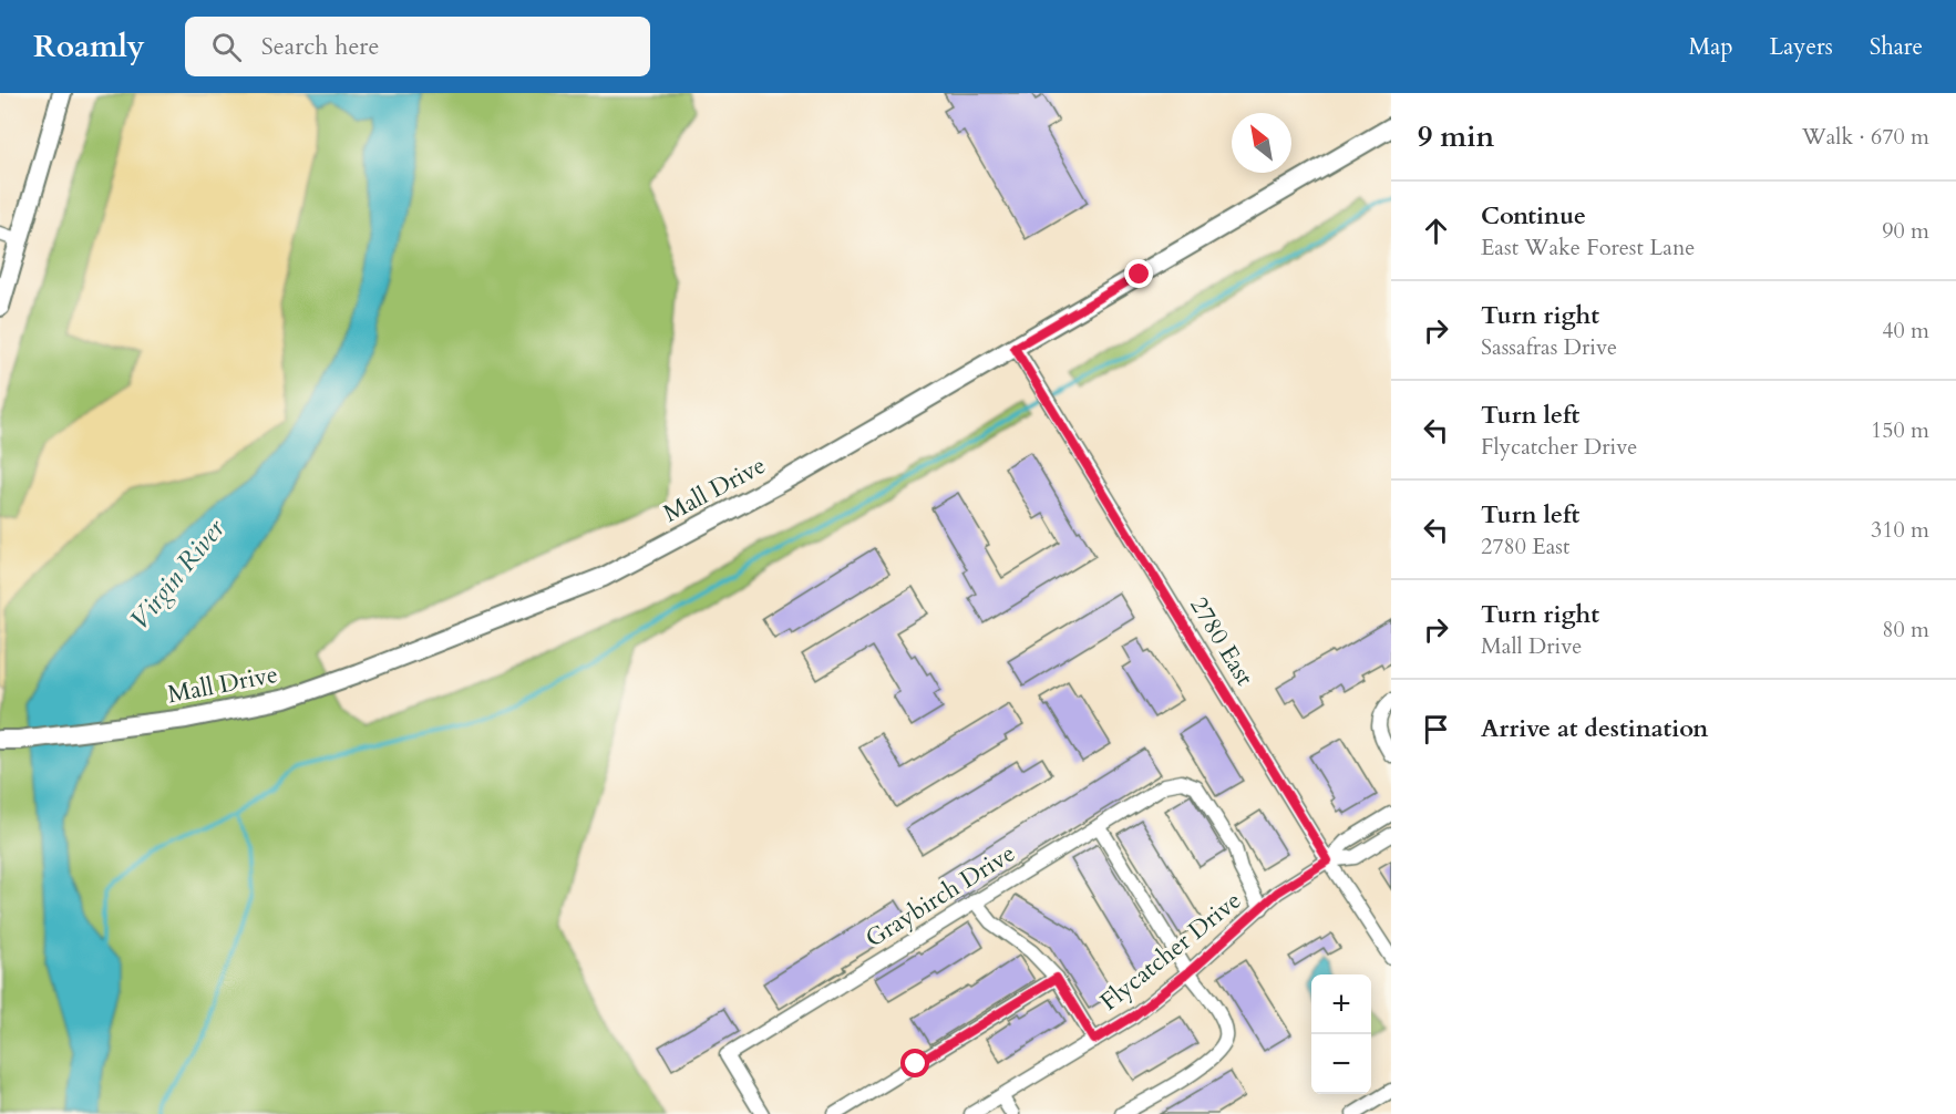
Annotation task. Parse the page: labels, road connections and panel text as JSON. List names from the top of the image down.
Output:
{
  "streets": {
    "main road": ["Mall Drive"],
    "street": ["2780 East", "Graybirch Drive", "Flycatcher Drive"]
  },
  "crossings": [
    ["Mall Drive", "2780 East"],
    ["2780 East", "Flycatcher Drive"],
    ["Graybirch Drive", "Flycatcher Drive"]
  ],
  "water": ["Virgin River"],
  "north": "top left",
  "page": {
    "header": "Roamly",
    "search": "Search here",
    "nav": ["Map", "Layers", "Share"],
    "heading": ["9 min", "Walk · 670 m"],
    "list": [
      ["Continue", "East Wake Forest Lane", "90 m"],
      ["Turn right", "Sassafras Drive", "40 m"],
      ["Turn left", "Flycatcher Drive", "150 m"],
      ["Turn left", "2780 East", "310 m"],
      ["Turn right", "Mall Drive", "80 m"],
      "Arrive at destination"
    ],
    "map_buttons": ["+", "−"]
  }
}
